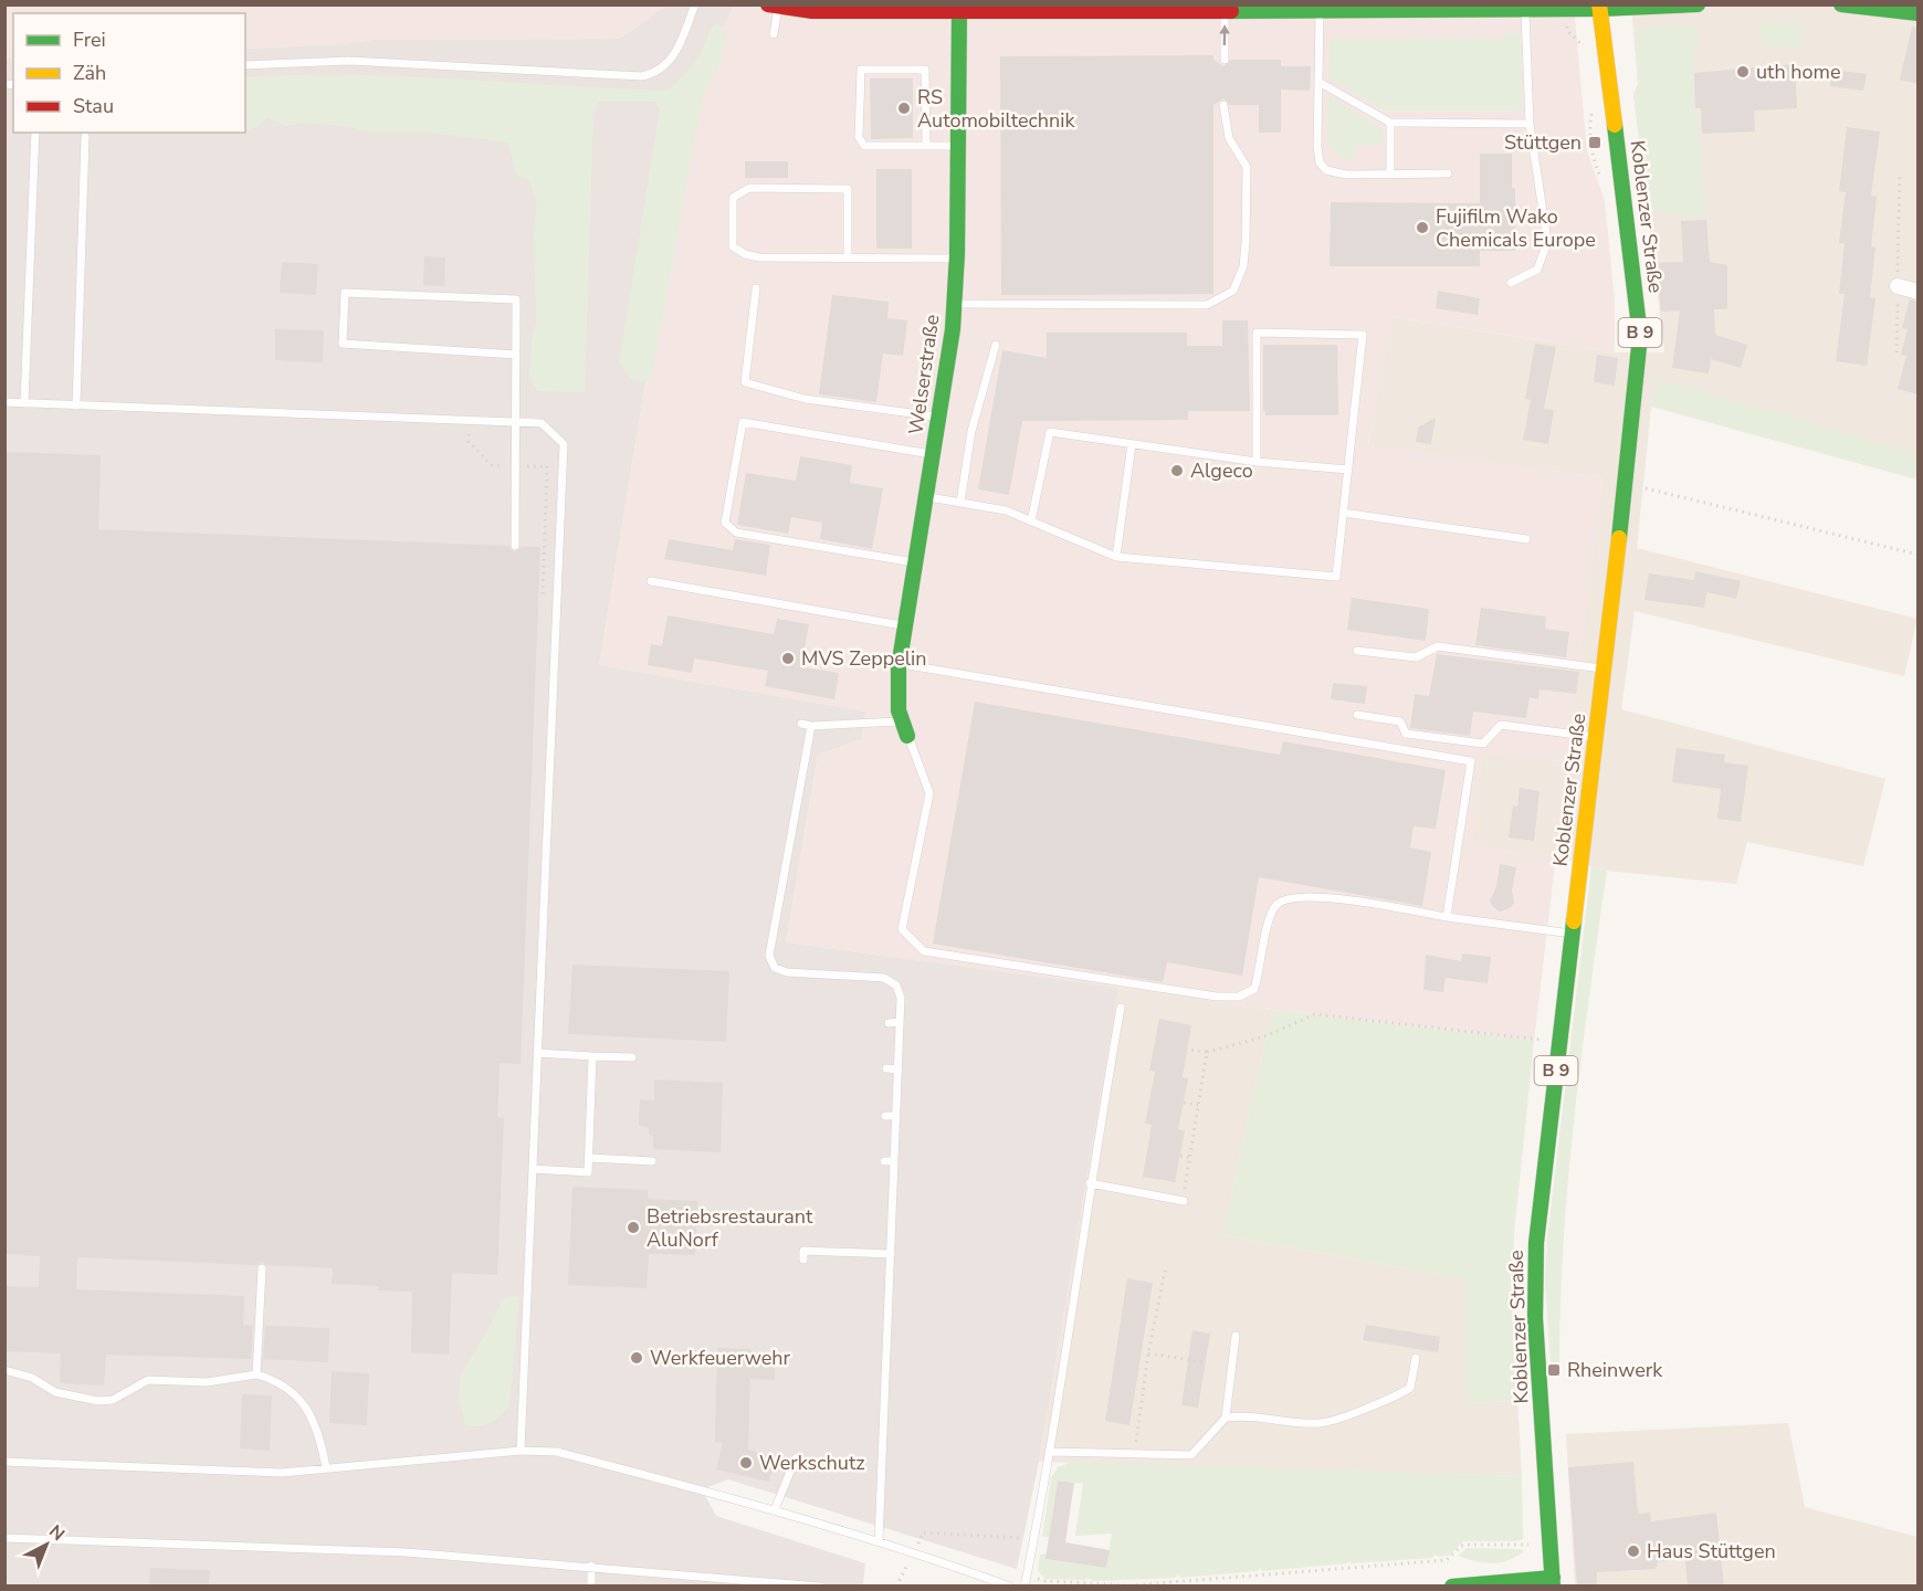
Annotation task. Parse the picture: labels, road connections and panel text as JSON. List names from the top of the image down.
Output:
{
  "streets": {
    "street": ["Koblenzer Straße", "B 9", "Welserstraße"]
  },
  "places": {
    "other": [
      "uth home",
      "RS Automobiltechnik",
      "Fujifilm Wako Chemicals Europe",
      "Algeco",
      "MVS Zeppelin",
      "Betriebsrestaurant AluNorf",
      "Werkfeuerwehr",
      "Werkschutz",
      "Haus Stüttgen"
    ],
    "transit": ["Stüttgen", "Rheinwerk"]
  },
  "legend": ["Frei", "Zäh", "Stau"],
  "north": "top right"
}
